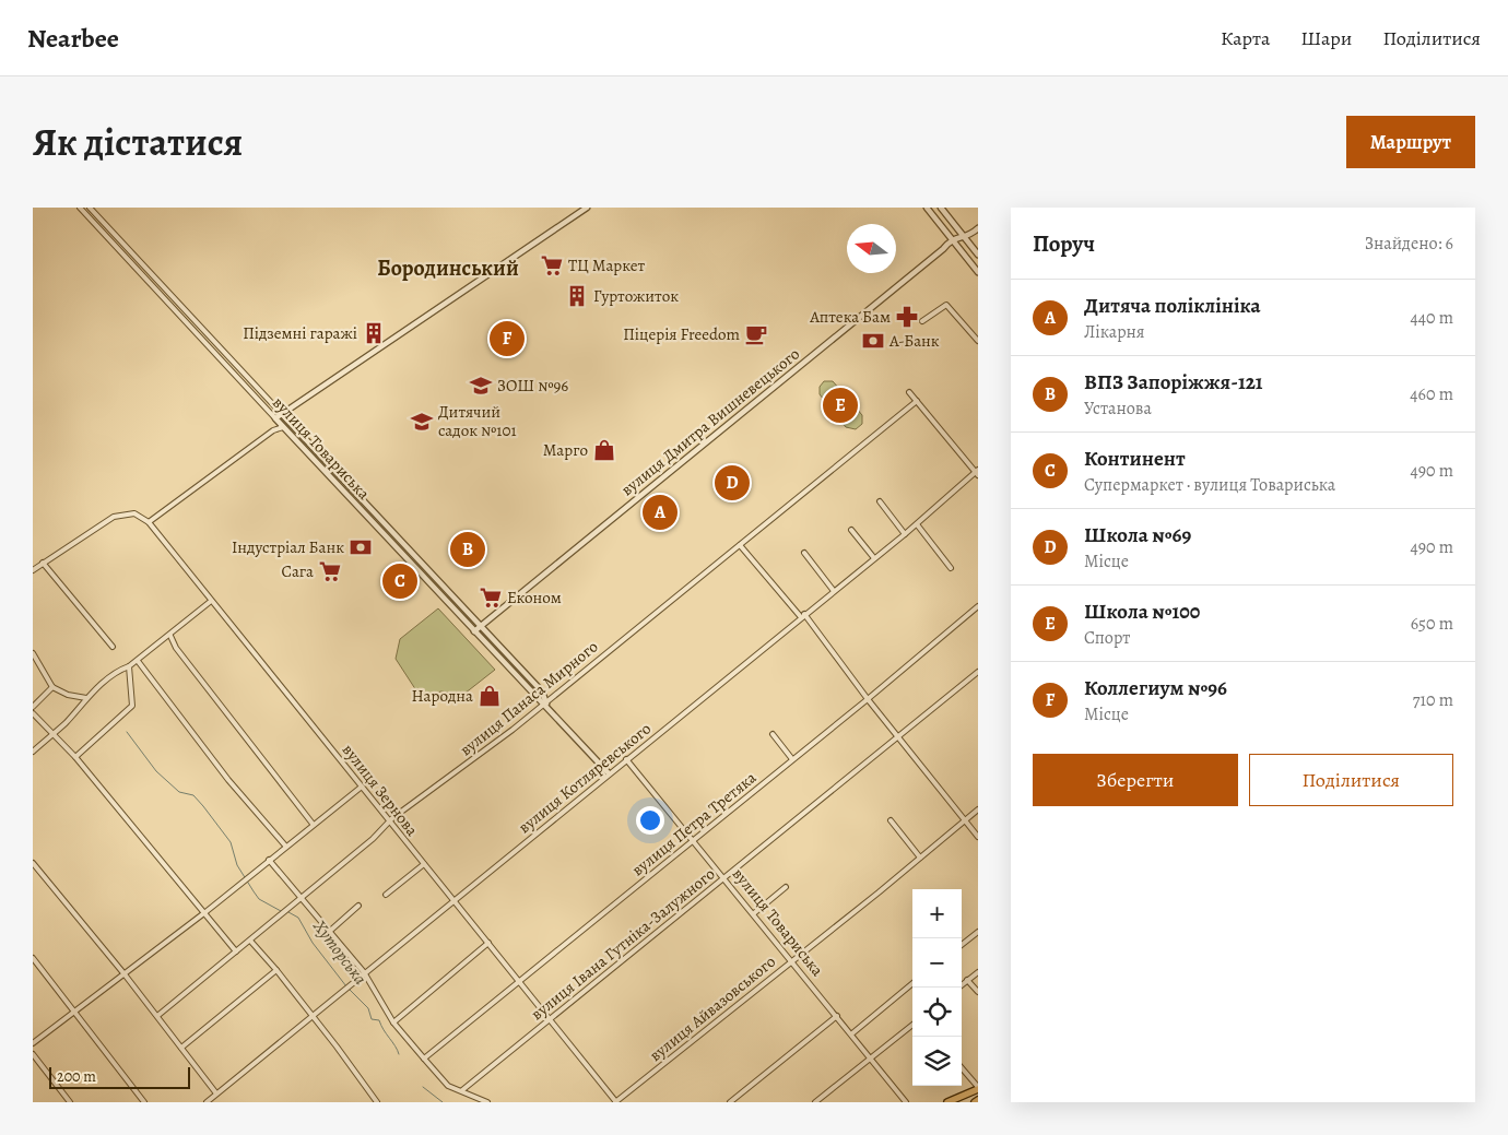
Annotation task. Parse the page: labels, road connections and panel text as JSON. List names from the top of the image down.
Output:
{
  "streets": {
    "street": [
      "вулиця Дмитра Вишневецького",
      "вулиця Товариська",
      "вулиця Панаса Мирного",
      "вулиця Котляревського",
      "вулиця Зернова",
      "вулиця Петра Третяка",
      "вулиця Івана Гутніка-Залужного",
      "вулиця Айвазовського"
    ]
  },
  "crossings": [
    ["вулиця Дмитра Вишневецького", "вулиця Товариська"],
    ["вулиця Товариська", "вулиця Панаса Мирного"],
    ["вулиця Товариська", "вулиця Котляревського"],
    ["вулиця Товариська", "вулиця Петра Третяка"],
    ["вулиця Товариська", "вулиця Івана Гутніка-Залужного"],
    ["вулиця Товариська", "вулиця Айвазовського"],
    ["вулиця Панаса Мирного", "вулиця Зернова"],
    ["вулиця Котляревського", "вулиця Зернова"],
    ["вулиця Зернова", "вулиця Петра Третяка"],
    ["вулиця Зернова", "вулиця Івана Гутніка-Залужного"],
    ["вулиця Зернова", "вулиця Айвазовського"]
  ],
  "districts": ["Бородинський"],
  "water": ["Хуторська"],
  "places": {
    "supermarket": ["ТЦ Маркет", "Сага", "Економ"],
    "building": ["Гуртожиток", "Підземні гаражі"],
    "pharmacy": ["Аптека Бам"],
    "cafe": ["Піцерія Freedom"],
    "bank": ["А-Банк", "Індустріал Банк"],
    "school or university": ["ЗОШ №96", "Дитячий садок №101"],
    "shop": ["Марго", "Народна"]
  },
  "scale_bar": "200 m",
  "north": "left",
  "page": {
    "header": "Nearbee",
    "nav": ["Карта", "Шари", "Поділитися"],
    "title": "Як дістатися",
    "buttons": [
      "Маршрут",
      ["Зберегти", "Поділитися"]
    ],
    "heading": ["Поруч", "Знайдено: 6"],
    "list": [
      {
        "mark": "A",
        "name": "Дитяча поліклініка",
        "note": "Лікарня",
        "value": "440 m"
      },
      {
        "mark": "B",
        "name": "ВПЗ Запоріжжя-121",
        "note": "Установа",
        "value": "460 m"
      },
      {
        "mark": "C",
        "name": "Континент",
        "note": "Супермаркет · вулиця Товариська",
        "value": "490 m"
      },
      {
        "mark": "D",
        "name": "Школа №69",
        "note": "Місце",
        "value": "490 m"
      },
      {
        "mark": "E",
        "name": "Школа №100",
        "note": "Спорт",
        "value": "650 m"
      },
      {
        "mark": "F",
        "name": "Коллегиум №96",
        "note": "Місце",
        "value": "710 m"
      }
    ],
    "pins": [
      "F",
      "E",
      "D",
      "A",
      "B",
      "C"
    ],
    "map_buttons": ["+", "−"],
    "scale": "200 m"
  }
}
